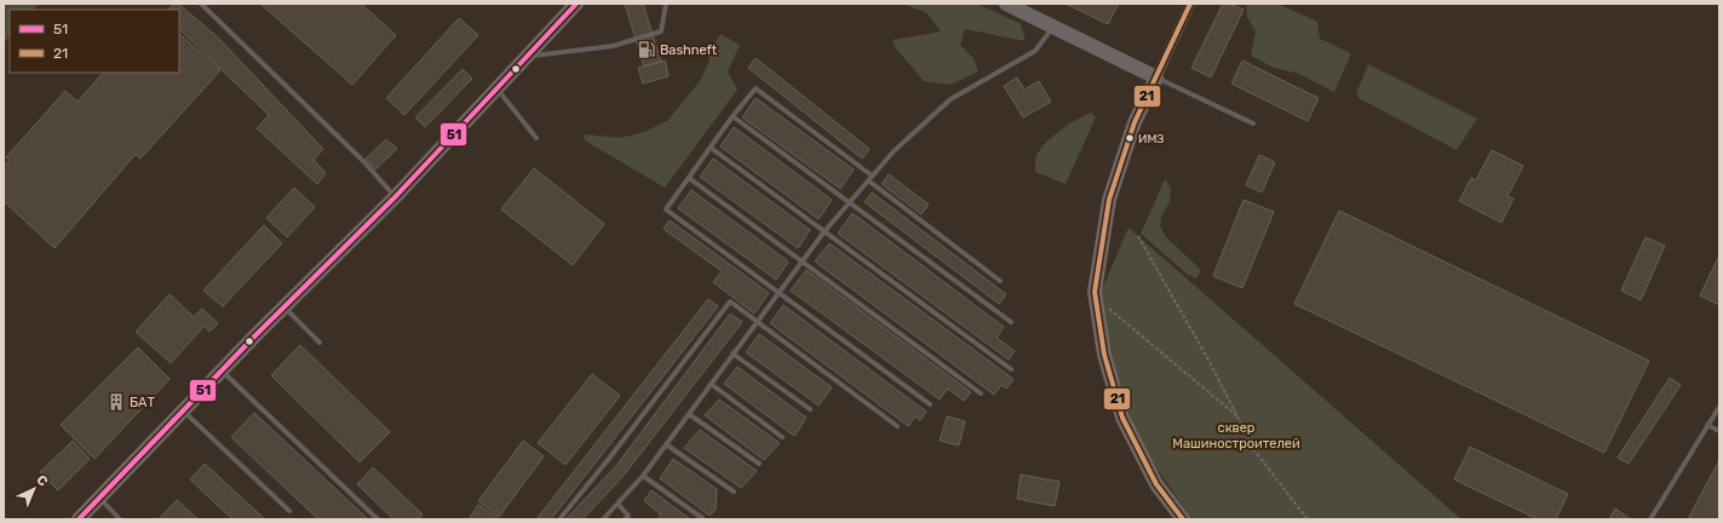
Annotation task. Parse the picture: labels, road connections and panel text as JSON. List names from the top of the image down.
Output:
{
  "parks": ["сквер Машиностроителей"],
  "places": {
    "fuel station": ["Bashneft"],
    "other": ["ИМЗ"],
    "building": ["БАТ"]
  },
  "lines": ["transit line 51", "transit line 21"],
  "legend": ["51", "21"],
  "north": "top right"
}
